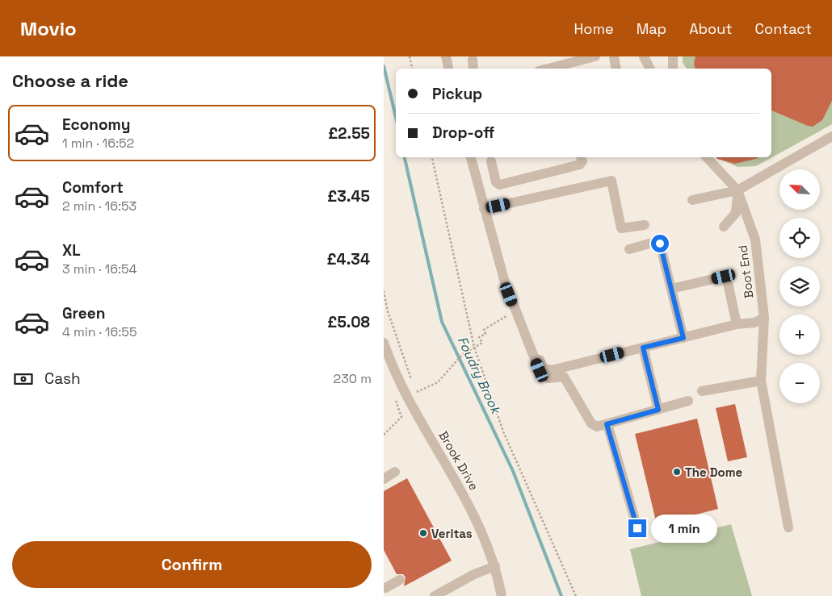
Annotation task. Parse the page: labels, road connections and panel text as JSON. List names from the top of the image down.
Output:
{
  "streets": {
    "street": ["Boot End", "Brook Drive"]
  },
  "water": ["Foudry Brook"],
  "places": ["The Dome", "Veritas"],
  "north": "top left",
  "page": {
    "header": "Movio",
    "nav": [
      "Home",
      "Map",
      "About",
      "Contact"
    ],
    "heading": "Choose a ride",
    "banner": ["Pickup", "Drop-off"],
    "list": [
      {
        "name": "Economy",
        "note": "1 min · 16:52",
        "value": "£2.55"
      },
      {
        "name": "Comfort",
        "note": "2 min · 16:53",
        "value": "£3.45"
      },
      {
        "name": "XL",
        "note": "3 min · 16:54",
        "value": "£4.34"
      },
      {
        "name": "Green",
        "note": "4 min · 16:55",
        "value": "£5.08"
      }
    ],
    "map_buttons": ["+", "−"],
    "pay": ["Cash", "230 m"],
    "bubble": "1 min",
    "buttons": "Confirm"
  }
}
